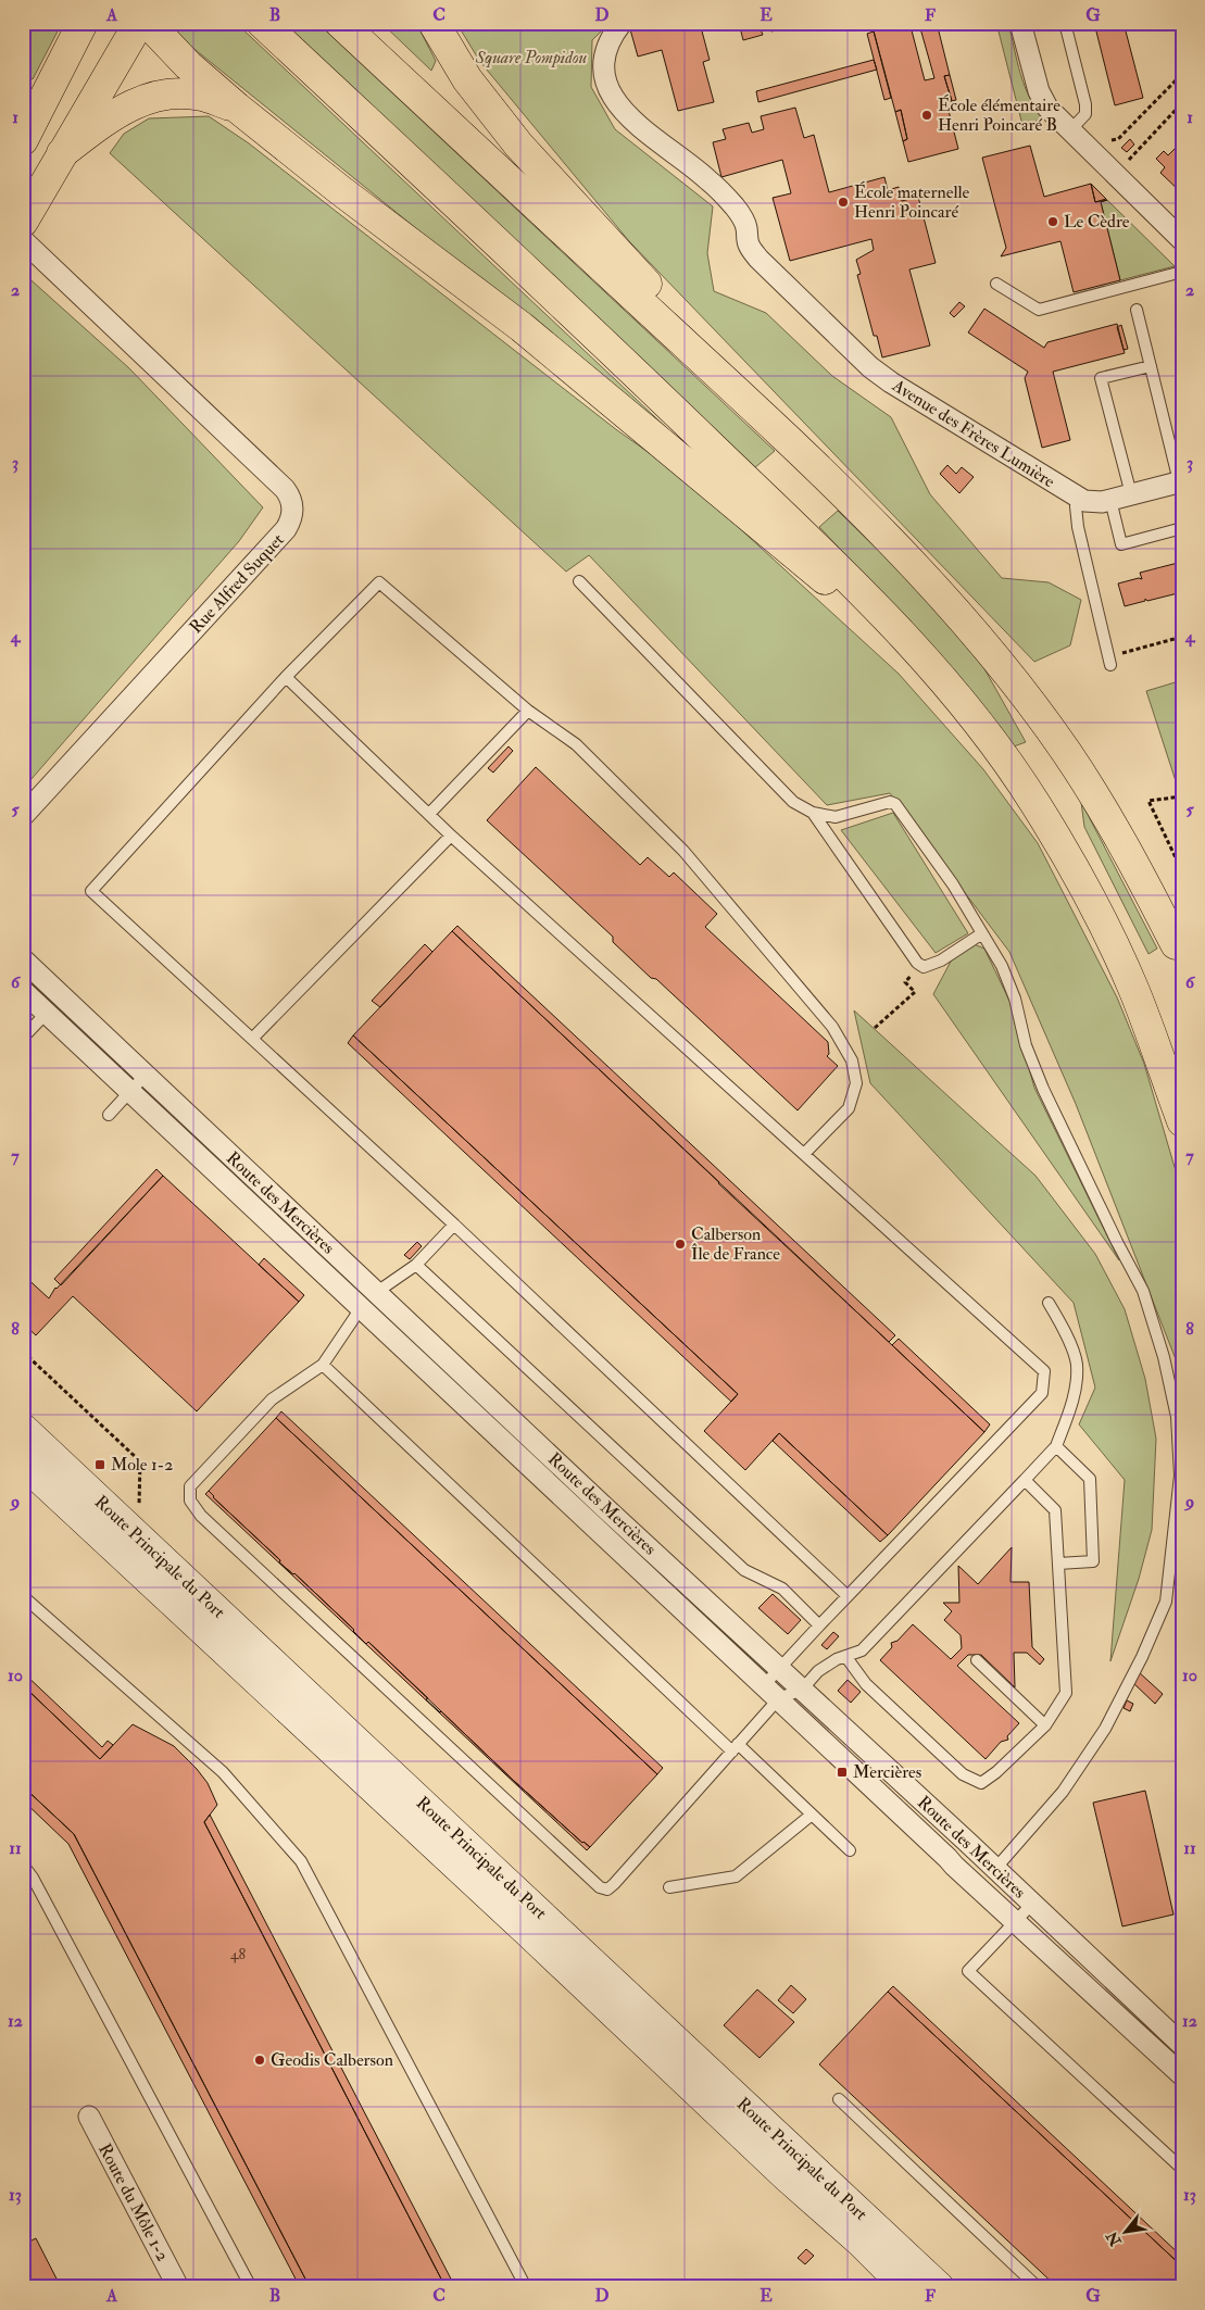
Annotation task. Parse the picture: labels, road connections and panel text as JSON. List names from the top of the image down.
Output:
{
  "streets": {
    "main road": ["Route Principale du Port"],
    "street": [
      "Avenue des Frères Lumière",
      "Rue Alfred Suquet",
      "Route des Mercières",
      "Route du Môle 1-2"
    ]
  },
  "parks": ["Square Pompidou"],
  "places": {
    "other": [
      "École élémentaire Henri Poincaré B",
      "École maternelle Henri Poincaré",
      "Le Cèdre",
      "Calberson Île de France",
      "Geodis Calberson"
    ],
    "transit": ["Mole 1-2", "Mercières"]
  },
  "house_numbers": ["48"],
  "north": "bottom left",
  "grid": {
    "columns": [
      "A",
      "B",
      "C",
      "D",
      "E",
      "F",
      "G"
    ],
    "rows": [
      "1",
      "2",
      "3",
      "4",
      "5",
      "6",
      "7",
      "8",
      "9",
      "10",
      "11",
      "12",
      "13"
    ]
  }
}
